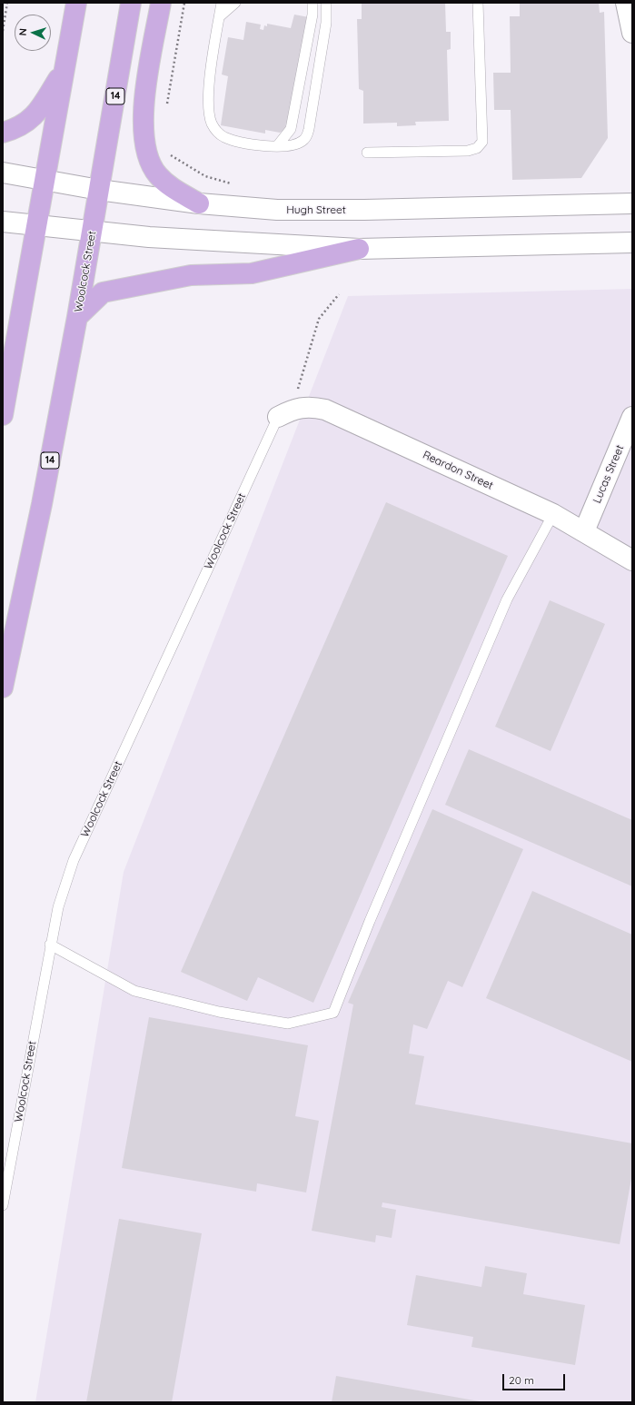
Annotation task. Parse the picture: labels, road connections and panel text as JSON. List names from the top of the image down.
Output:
{
  "streets": {
    "main road": [
      "14",
      "Hugh Street",
      "Woolcock Street",
      "Reardon Street",
      "Lucas Street"
    ]
  },
  "crossings": [
    ["Hugh Street", "Woolcock Street"],
    ["Woolcock Street", "Reardon Street"],
    ["Reardon Street", "Lucas Street"]
  ],
  "scale_bar": "20 m",
  "north": "left"
}
